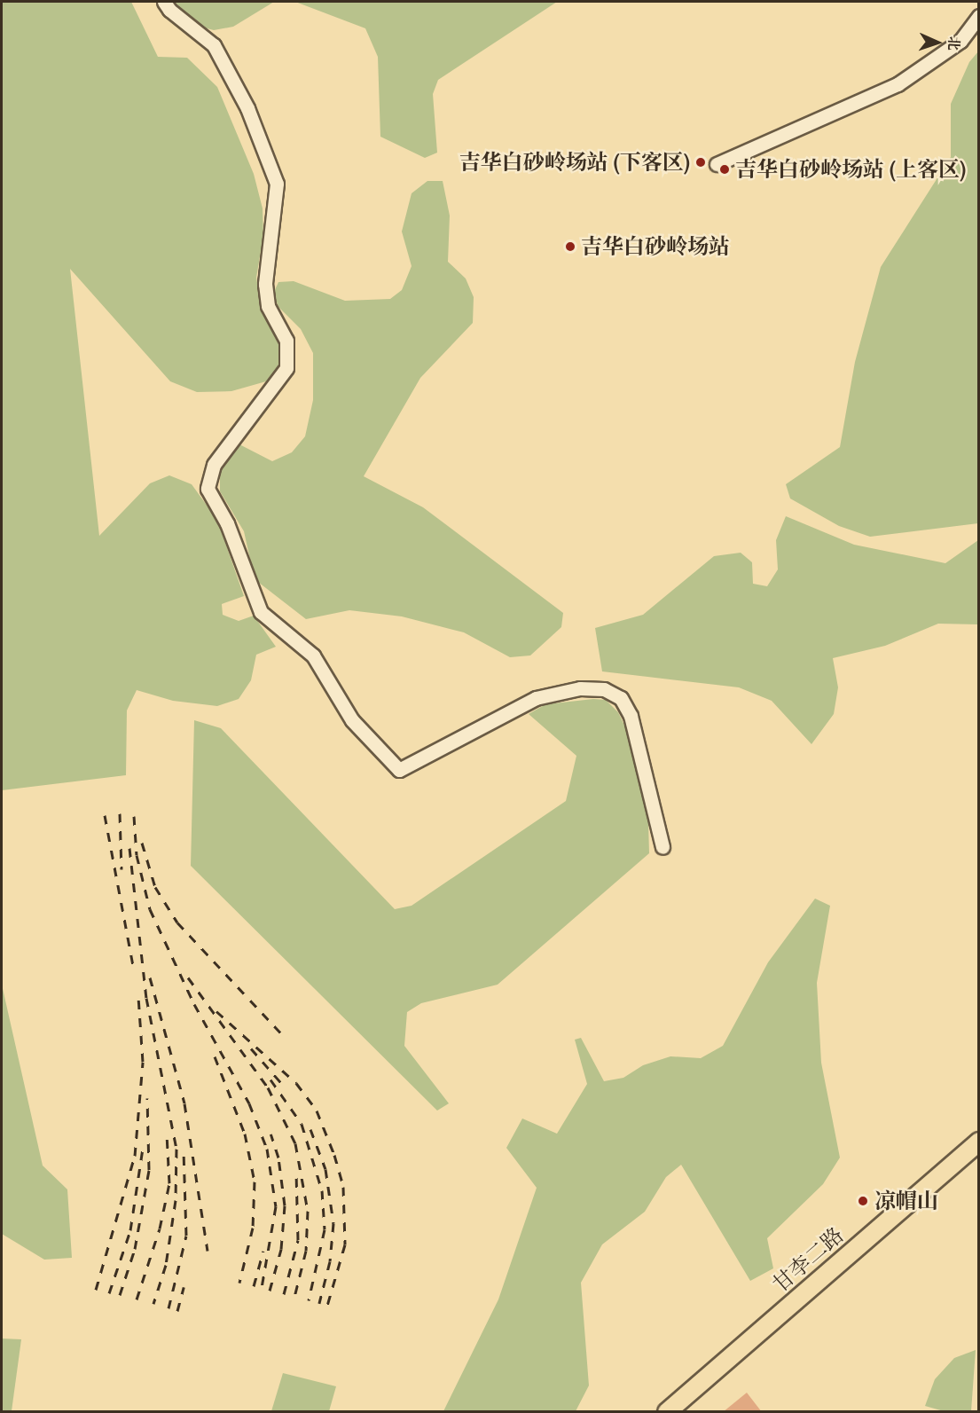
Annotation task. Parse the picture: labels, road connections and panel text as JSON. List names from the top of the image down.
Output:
{
  "streets": {
    "main road": ["甘李二路"]
  },
  "places": [
    "吉华白砂岭场站 (下客区)",
    "吉华白砂岭场站 (上客区)",
    "吉华白砂岭场站",
    "凉帽山"
  ],
  "north": "right"
}
